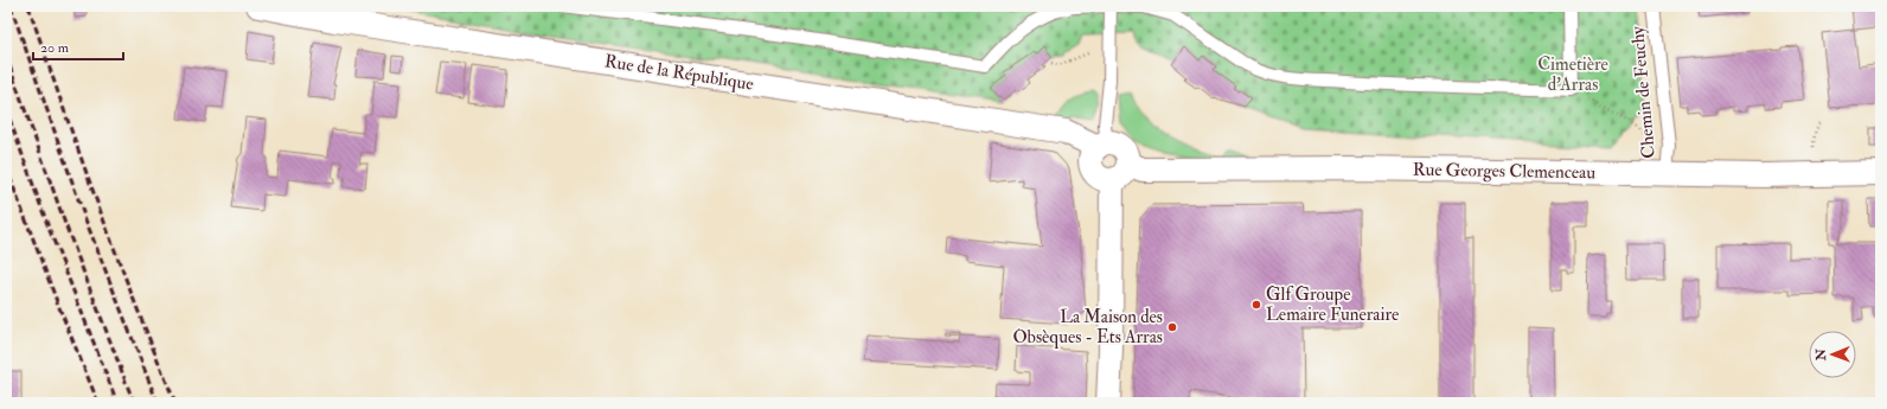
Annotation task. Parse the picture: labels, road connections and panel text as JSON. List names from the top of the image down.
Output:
{
  "streets": {
    "street": ["Rue de la République", "Rue Georges Clemenceau"],
    "lane": ["Chemin de Feuchy"]
  },
  "crossings": [
    ["Rue de la République", "Rue Georges Clemenceau"],
    ["Chemin de Feuchy", "Rue Georges Clemenceau"]
  ],
  "parks": ["Cimetière d'Arras"],
  "places": ["Glf Groupe Lemaire Funeraire", "La Maison des Obsèques - Ets Arras"],
  "scale_bar": "20 m",
  "north": "left"
}
